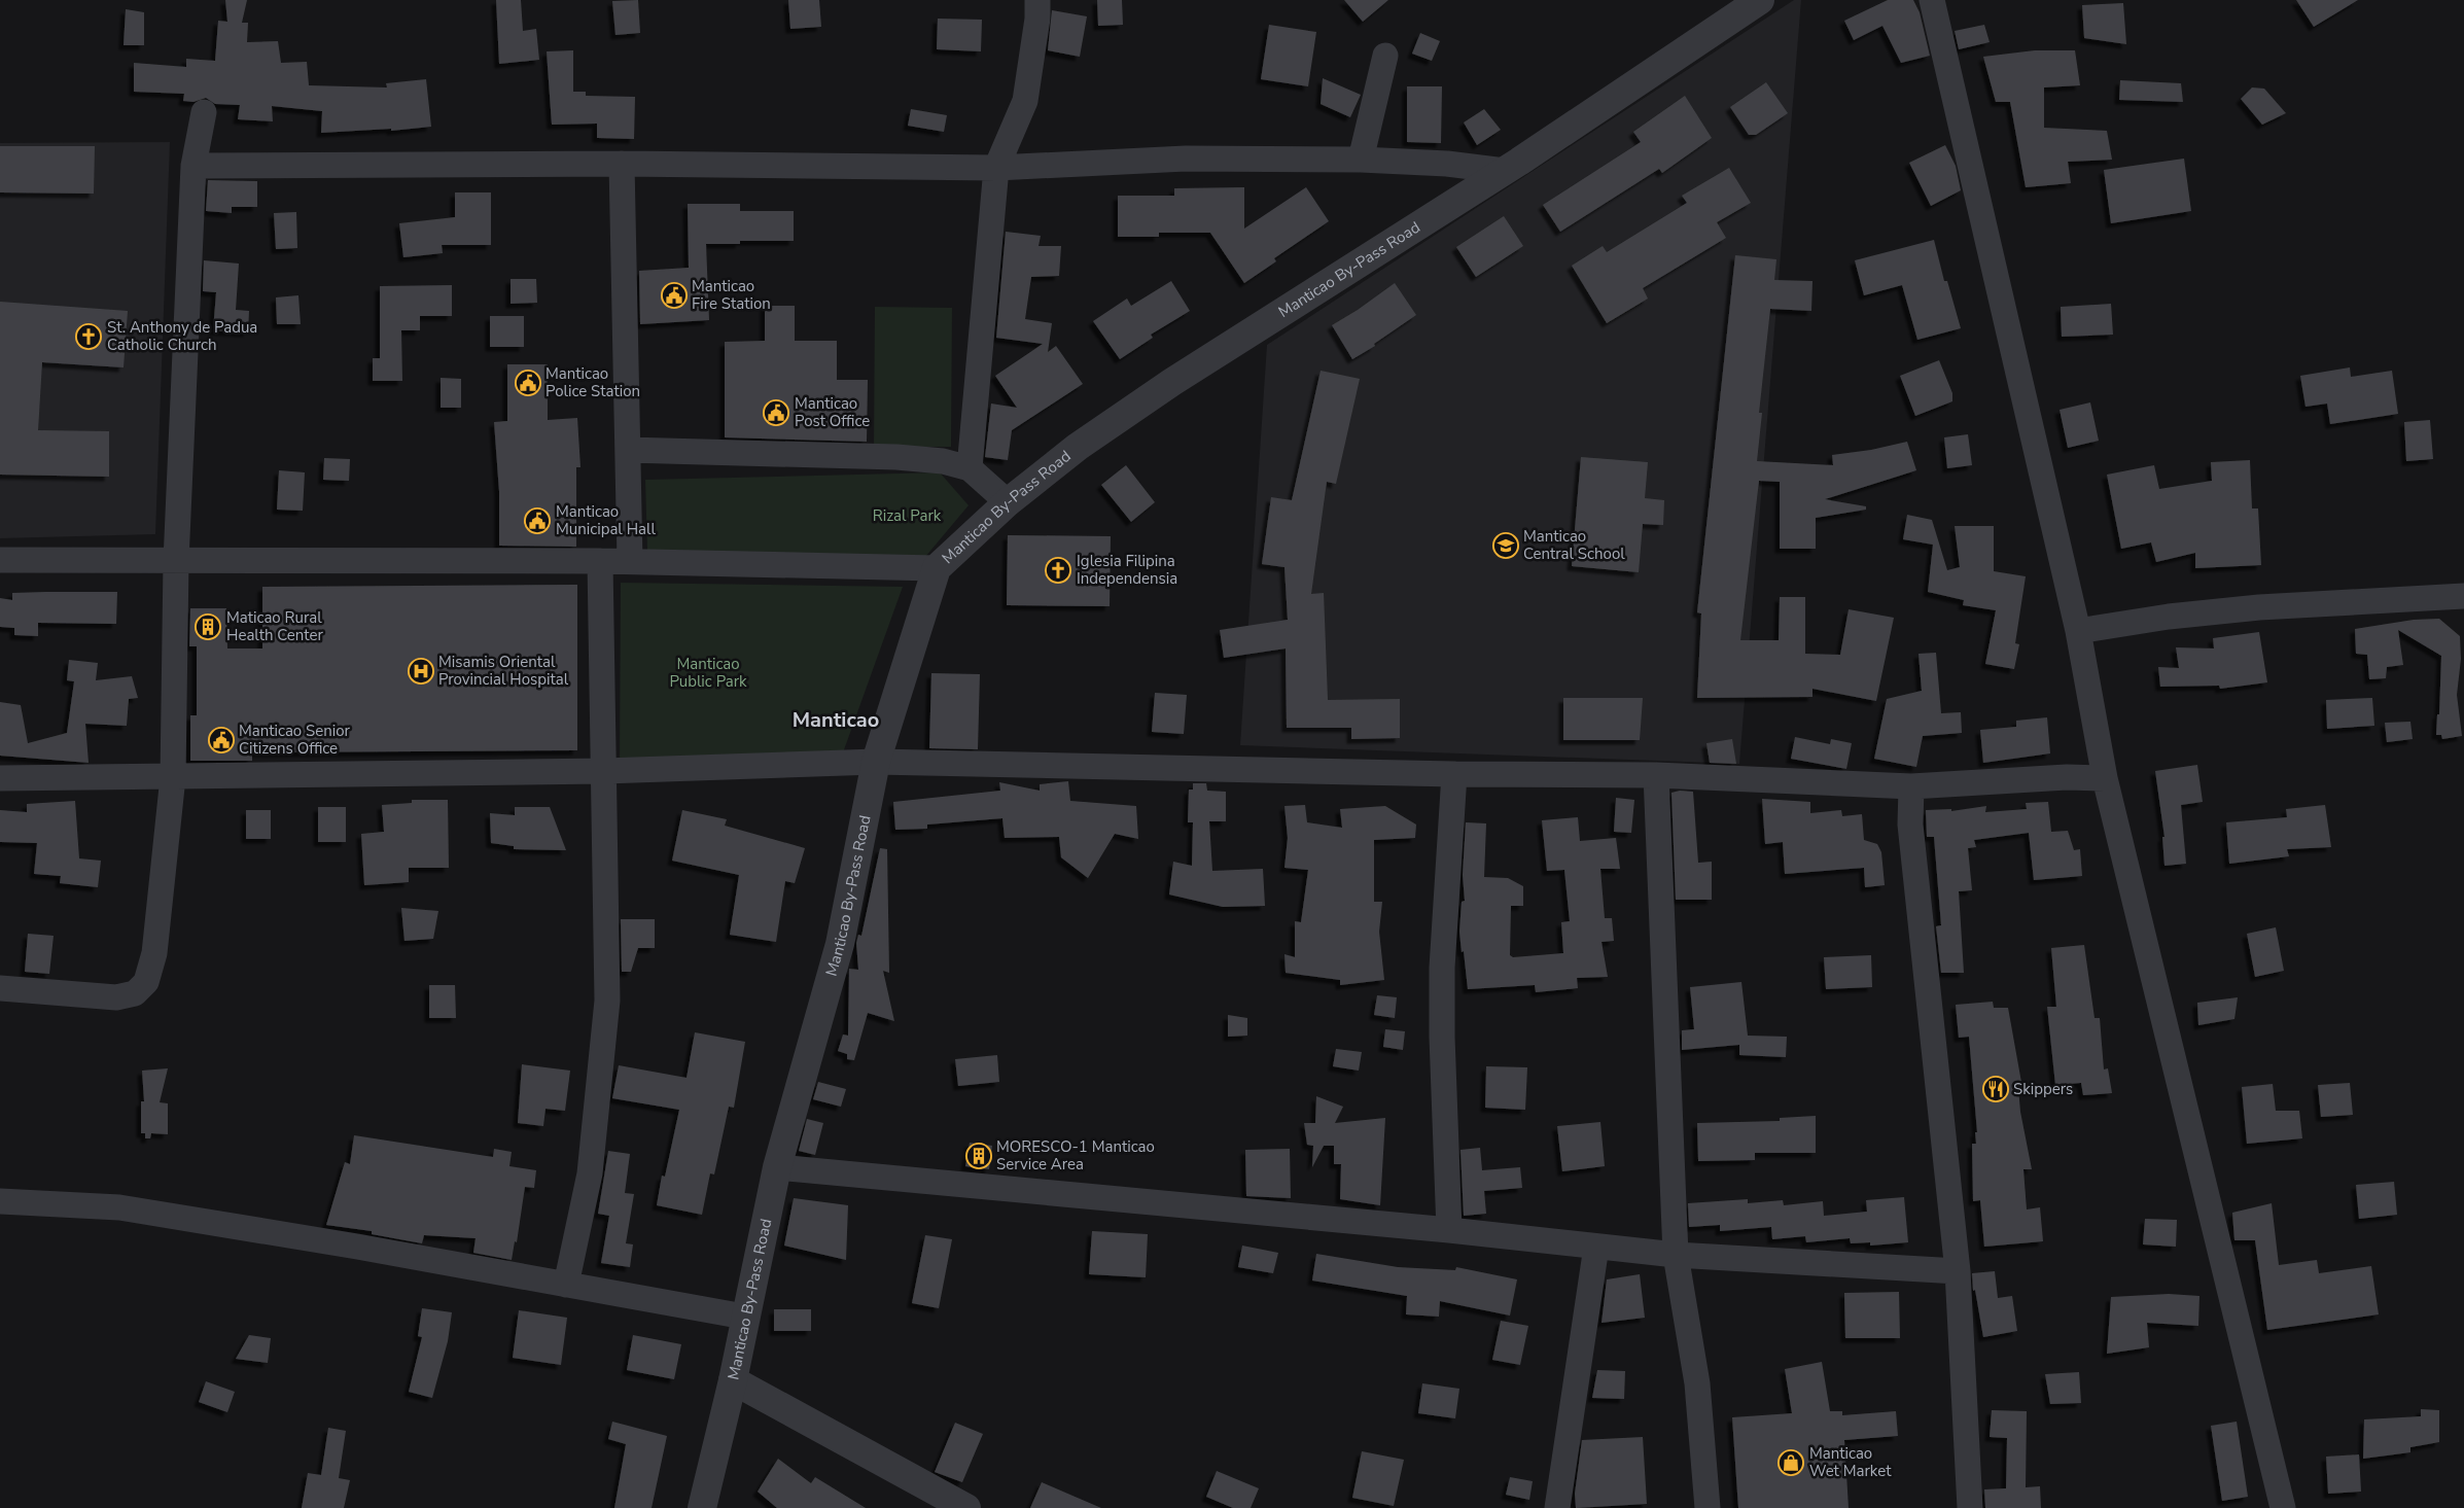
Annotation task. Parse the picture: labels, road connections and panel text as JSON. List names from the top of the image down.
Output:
{
  "streets": {
    "street": ["Manticao By-Pass Road"]
  },
  "districts": ["Manticao"],
  "parks": ["Rizal Park", "Manticao Public Park"],
  "places": {
    "public building": [
      "Manticao Fire Station",
      "Manticao Police Station",
      "Manticao Post Office",
      "Manticao Municipal Hall",
      "Manticao Senior Citizens Office"
    ],
    "church": ["St. Anthony de Padua Catholic Church", "Iglesia Filipina Independensia"],
    "school or university": ["Manticao Central School"],
    "building": ["Maticao Rural Health Center", "MORESCO-1 Manticao Service Area"],
    "hospital": ["Misamis Oriental Provincial Hospital"],
    "restaurant": ["Skippers"],
    "shop": ["Manticao Wet Market"]
  }
}
